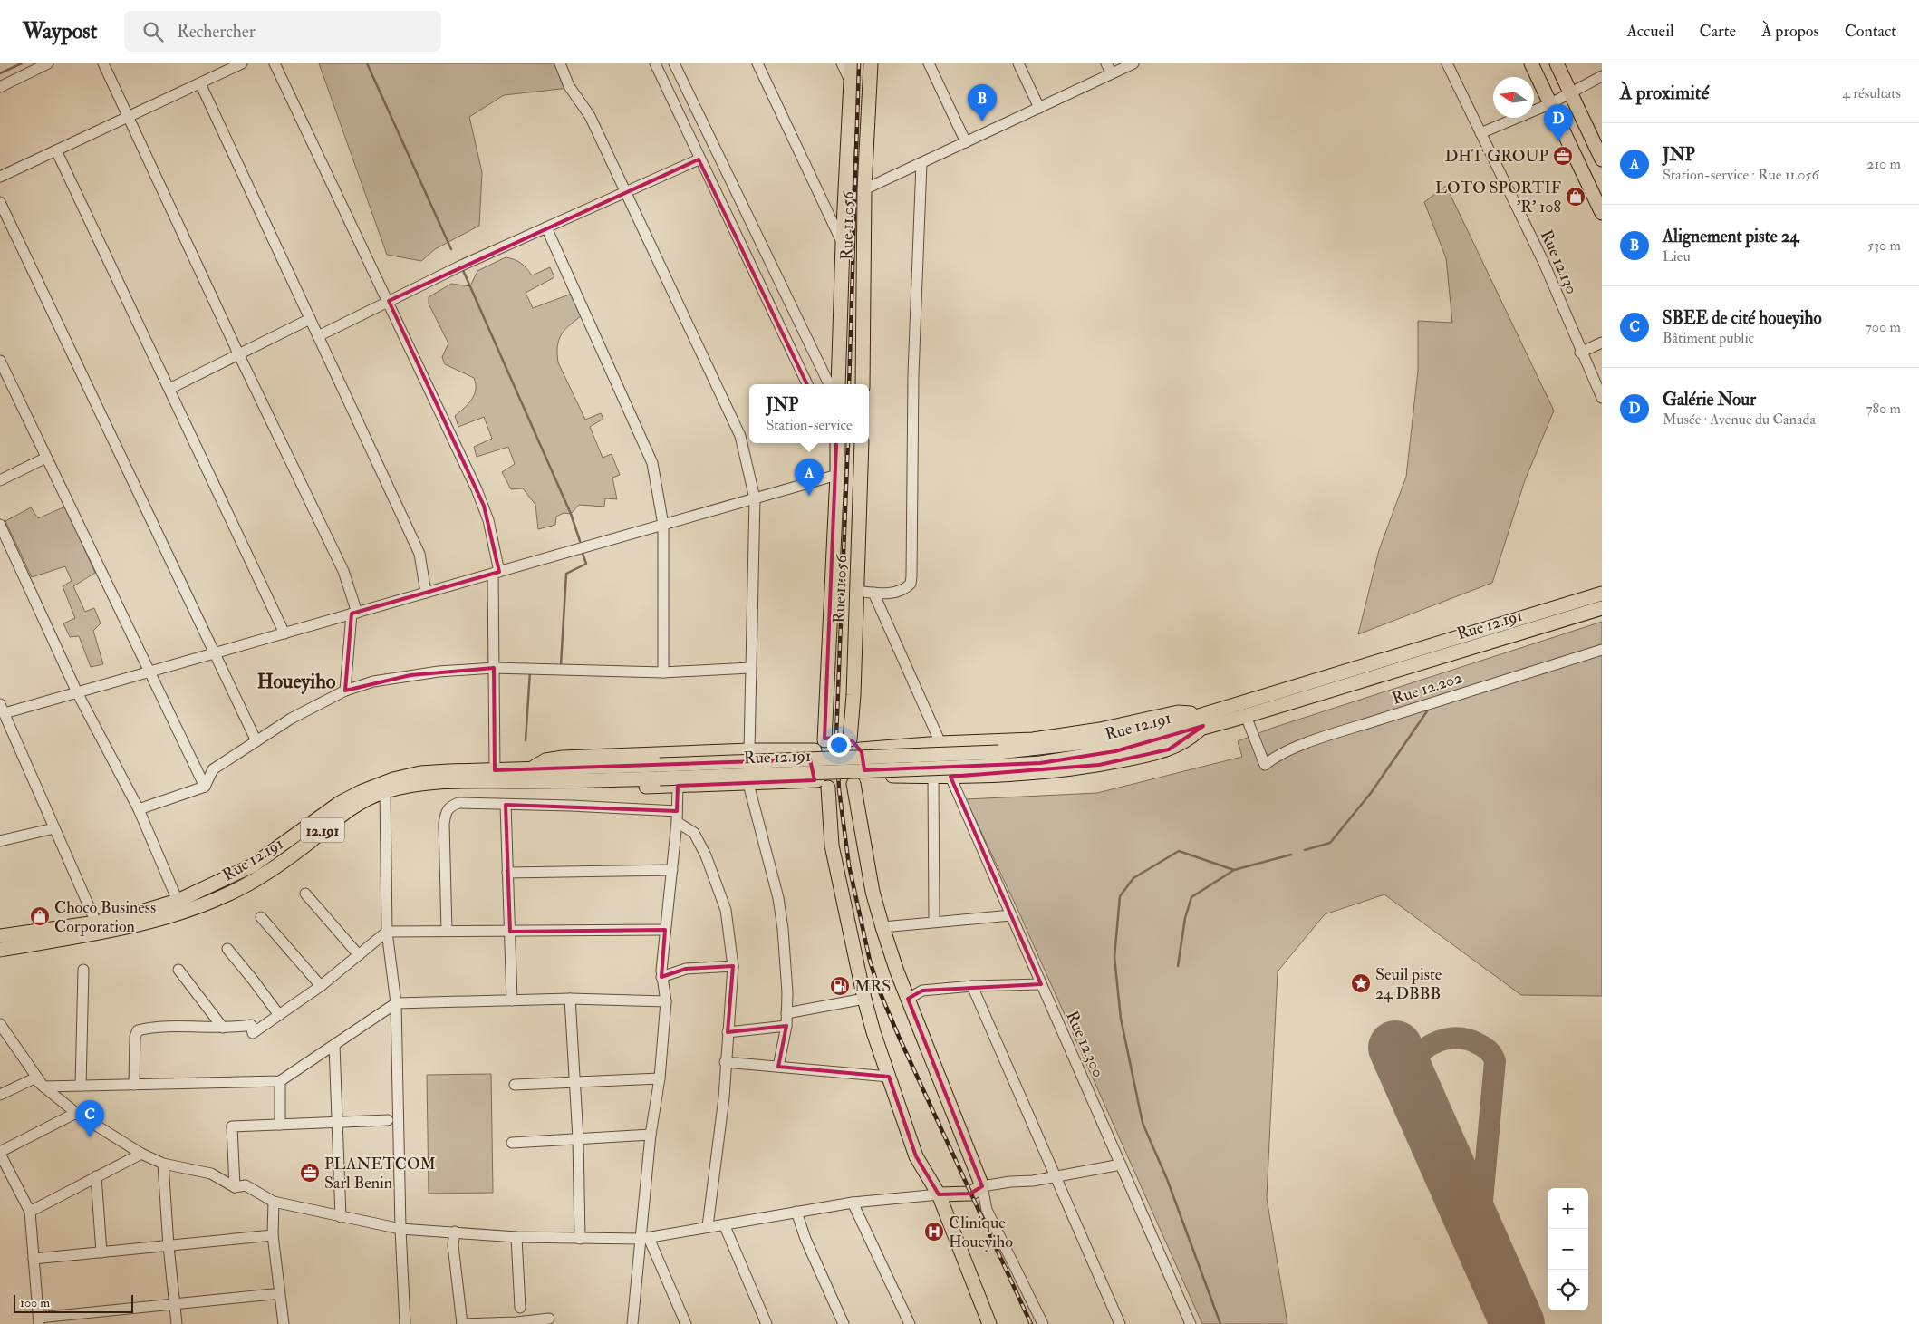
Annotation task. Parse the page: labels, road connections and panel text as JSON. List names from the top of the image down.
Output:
{
  "streets": {
    "main road": ["Rue 11.056", "Rue 12.191", "12.191"],
    "street": ["Rue 12.130", "Rue 12.202", "Rue 12.300"]
  },
  "crossings": [
    ["Rue 12.191", "Rue 12.202"]
  ],
  "districts": ["Houeyiho"],
  "places": {
    "office": ["DHT GROUP", "PLANETCOM Sarl Benin"],
    "shop": ["LOTO SPORTIF 'R' 108", "Choco Business Corporation"],
    "place": ["Seuil piste 24 DBBB"],
    "fuel station": ["MRS"],
    "hospital": ["Clinique Houeyiho"]
  },
  "scale_bar": "100 m",
  "north": "left",
  "page": {
    "header": "Waypost",
    "search": "Rechercher",
    "nav": [
      "Accueil",
      "Carte",
      "À propos",
      "Contact"
    ],
    "heading": ["À proximité", "4 résultats"],
    "pins": [
      "B",
      "D",
      "A",
      "C"
    ],
    "list": [
      {
        "mark": "A",
        "name": "JNP",
        "note": "Station-service · Rue 11.056",
        "value": "210 m"
      },
      {
        "mark": "B",
        "name": "Alignement piste 24",
        "note": "Lieu",
        "value": "530 m"
      },
      {
        "mark": "C",
        "name": "SBEE de cité houeyiho",
        "note": "Bâtiment public",
        "value": "700 m"
      },
      {
        "mark": "D",
        "name": "Galérie Nour",
        "note": "Musée · Avenue du Canada",
        "value": "780 m"
      }
    ],
    "popup": ["JNP", "Station-service"],
    "map_buttons": ["+", "−"],
    "scale": "100 m"
  }
}
